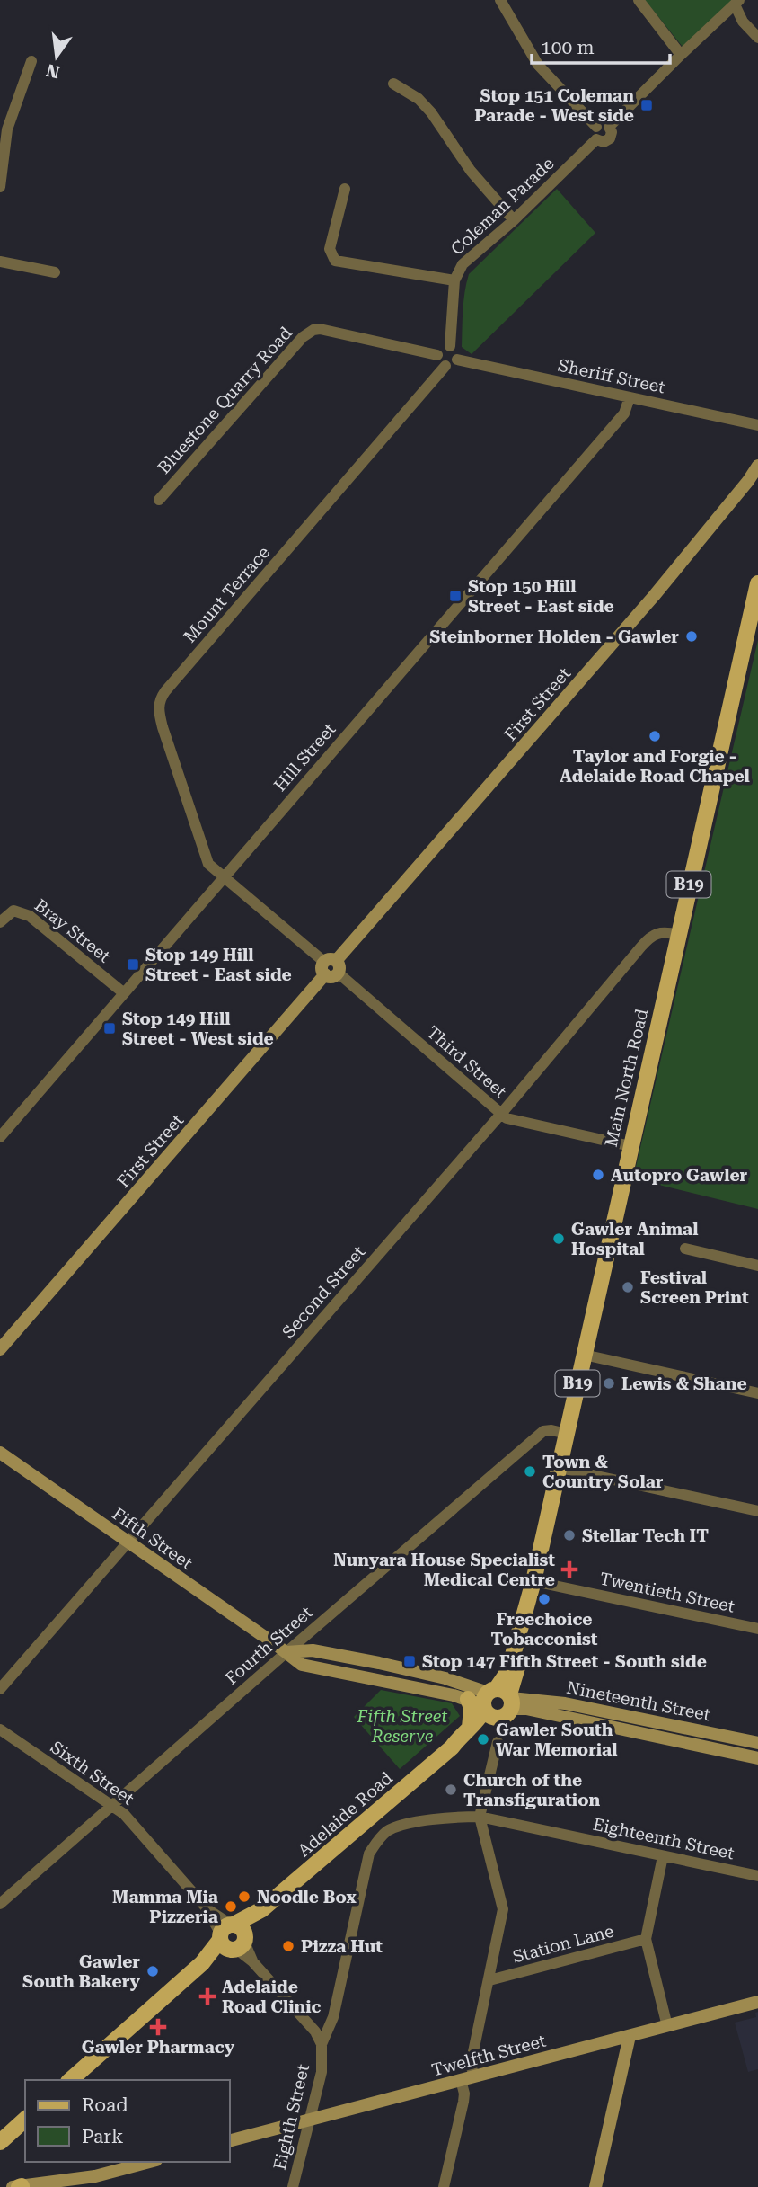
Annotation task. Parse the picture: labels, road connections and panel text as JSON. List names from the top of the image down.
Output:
{
  "streets": {
    "main road": ["B19", "Main North Road", "Adelaide Road"],
    "street": [
      "Coleman Parade",
      "Sheriff Street",
      "Bluestone Quarry Road",
      "Mount Terrace",
      "First Street",
      "Hill Street",
      "Bray Street",
      "Third Street",
      "Second Street",
      "Fifth Street",
      "Twentieth Street",
      "Fourth Street",
      "Nineteenth Street",
      "Sixth Street",
      "Eighteenth Street",
      "Station Lane",
      "Twelfth Street",
      "Eighth Street"
    ]
  },
  "crossings": [
    ["Coleman Parade", "Sheriff Street"],
    ["Coleman Parade", "Bluestone Quarry Road"],
    ["Coleman Parade", "Mount Terrace"],
    ["Sheriff Street", "Bluestone Quarry Road"],
    ["Sheriff Street", "Mount Terrace"],
    ["Sheriff Street", "Hill Street"],
    ["Bluestone Quarry Road", "Mount Terrace"],
    ["Mount Terrace", "Hill Street"],
    ["Mount Terrace", "Third Street"],
    ["First Street", "Third Street"],
    ["Hill Street", "Bray Street"],
    ["Hill Street", "Third Street"],
    ["Third Street", "Main North Road"],
    ["Third Street", "Second Street"],
    ["Main North Road", "Second Street"],
    ["Main North Road", "Twentieth Street"],
    ["Main North Road", "Fourth Street"],
    ["Main North Road", "Adelaide Road"],
    ["Second Street", "Fifth Street"],
    ["Fifth Street", "Fourth Street"],
    ["Fifth Street", "Nineteenth Street"],
    ["Fifth Street", "Adelaide Road"],
    ["Twentieth Street", "Adelaide Road"],
    ["Fourth Street", "Sixth Street"],
    ["Nineteenth Street", "Adelaide Road"],
    ["Sixth Street", "Adelaide Road"],
    ["Eighteenth Street", "Eighth Street"],
    ["Twelfth Street", "Eighth Street"]
  ],
  "parks": ["Fifth Street Reserve"],
  "places": {
    "transit": [
      "Stop 151 Coleman Parade - West side",
      "Stop 150 Hill Street - East side",
      "Stop 149 Hill Street - East side",
      "Stop 149 Hill Street - West side",
      "Stop 147 Fifth Street - South side"
    ],
    "other": [
      "Steinborner Holden - Gawler",
      "Taylor and Forgie - Adelaide Road Chapel",
      "Autopro Gawler",
      "Gawler Animal Hospital",
      "Festival Screen Print",
      "Lewis & Shane",
      "Town & Country Solar",
      "Stellar Tech IT",
      "Freechoice Tobacconist",
      "Gawler South War Memorial",
      "Church of the Transfiguration",
      "Noodle Box",
      "Mamma Mia Pizzeria",
      "Pizza Hut",
      "Gawler South Bakery"
    ],
    "health": ["Nunyara House Specialist Medical Centre", "Adelaide Road Clinic", "Gawler Pharmacy"]
  },
  "legend": ["Road", "Park"],
  "scale_bar": "100 m",
  "north": "bottom"
}
